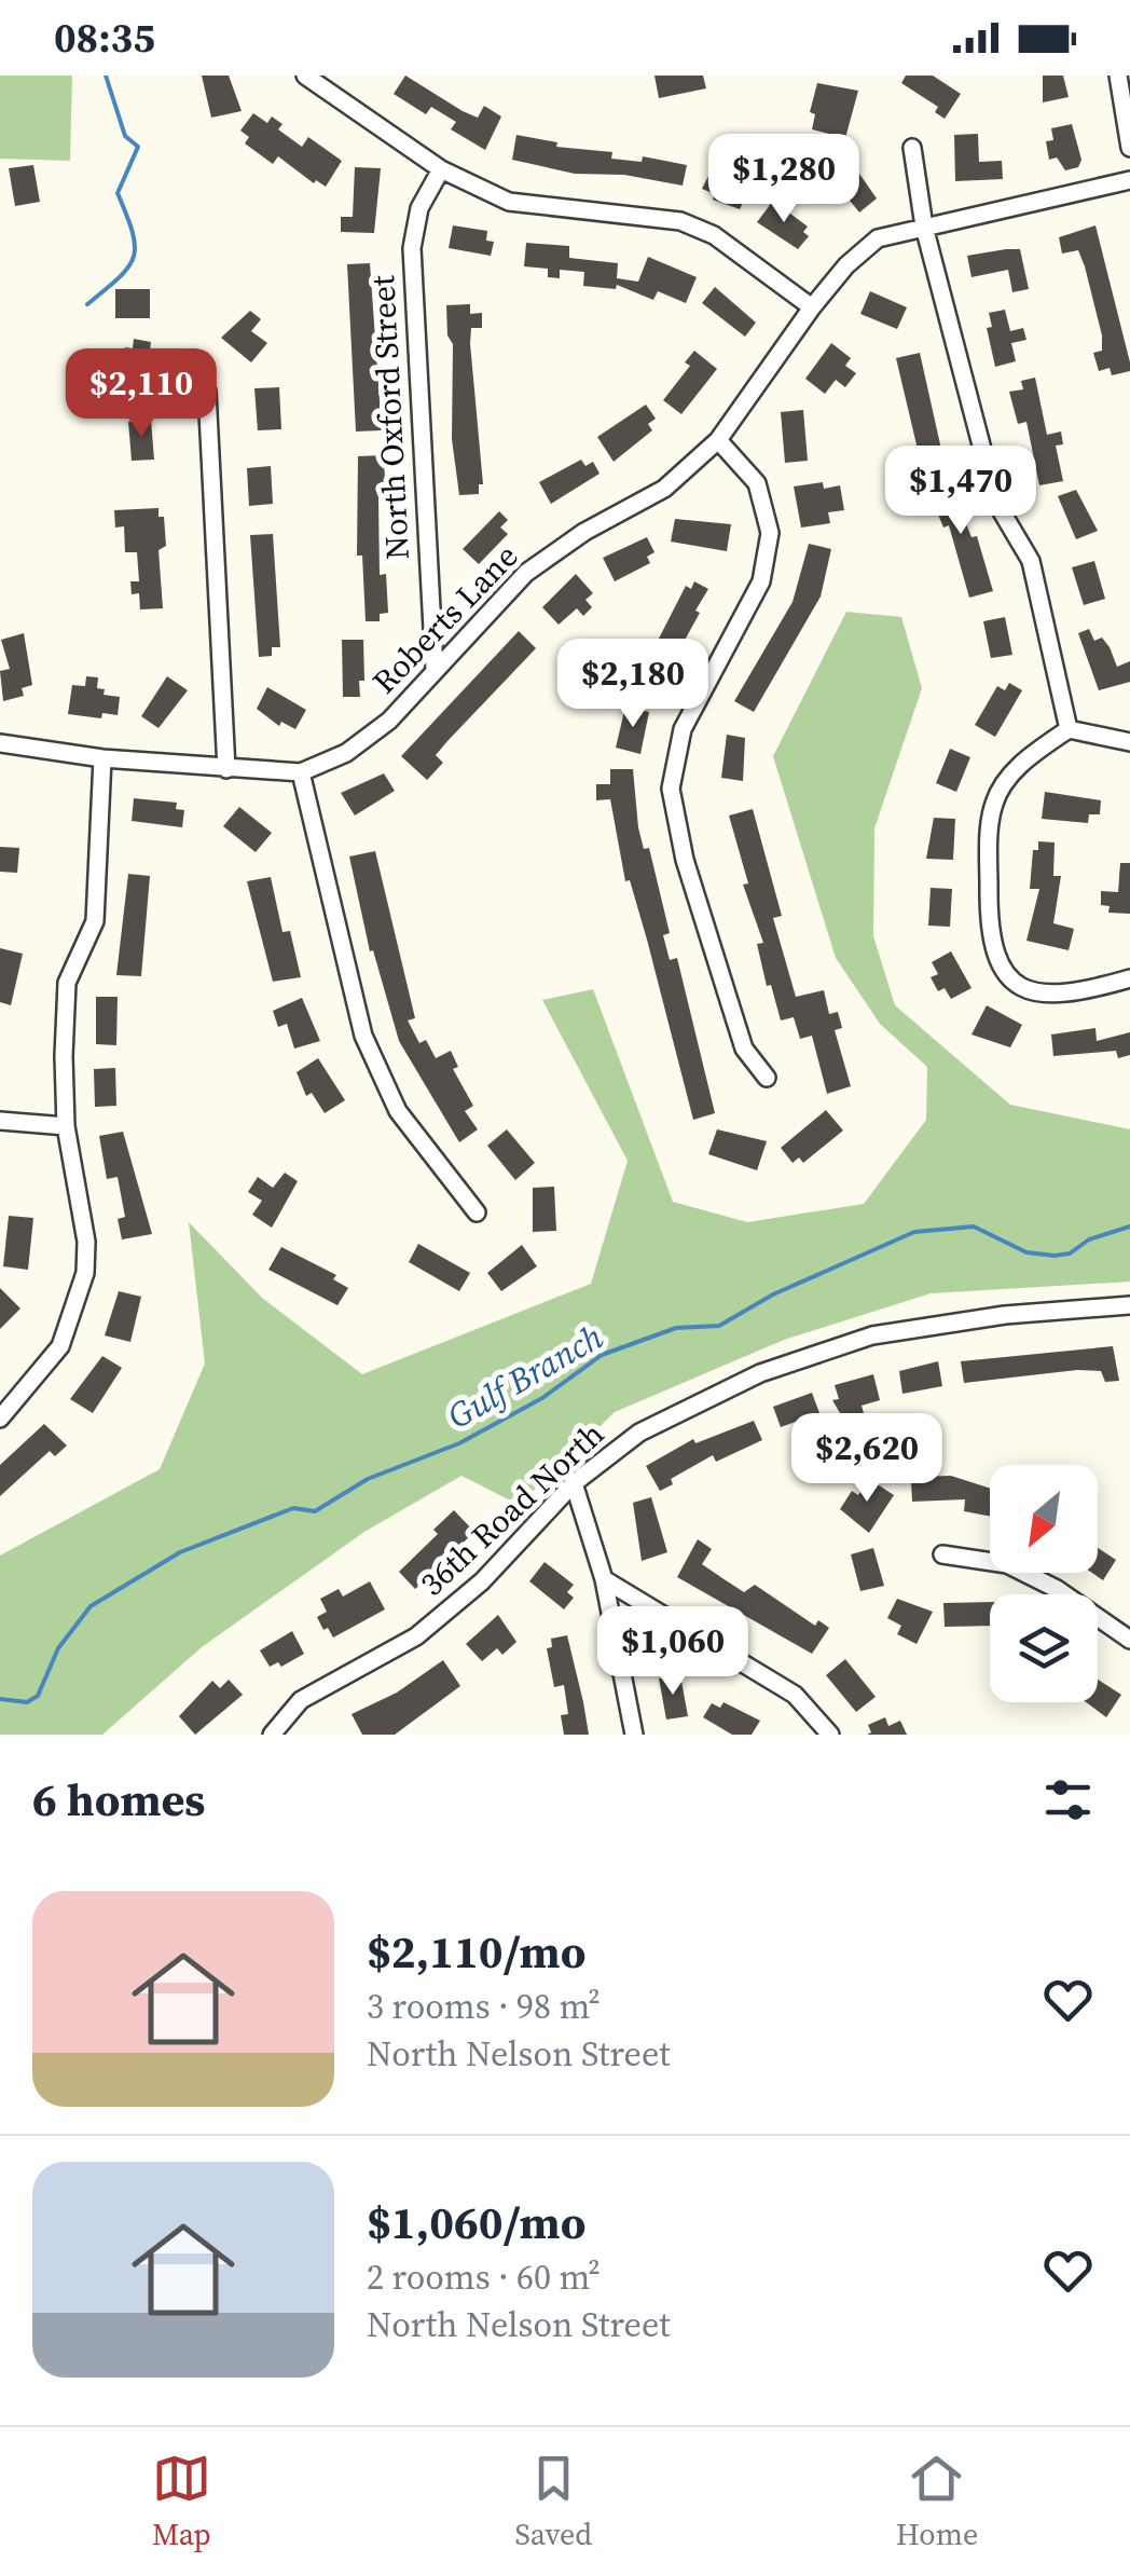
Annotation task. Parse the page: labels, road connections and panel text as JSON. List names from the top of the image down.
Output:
{
  "streets": {
    "street": ["North Oxford Street", "Roberts Lane", "36th Road North"]
  },
  "crossings": [
    ["North Oxford Street", "Roberts Lane"]
  ],
  "water": ["Gulf Branch"],
  "north": "bottom left",
  "page": {
    "status": "08:35",
    "price": [
      "$1,280",
      "$2,110",
      "$1,470",
      "$2,180",
      "$2,620",
      "$1,060"
    ],
    "heading": "6 homes",
    "list": [
      {
        "name": "$2,110/mo",
        "note": "3 rooms · 98 m² · North Nelson Street"
      },
      {
        "name": "$1,060/mo",
        "note": "2 rooms · 60 m² · North Nelson Street"
      }
    ],
    "tabs": ["Map", "Saved", "Home"]
  }
}
